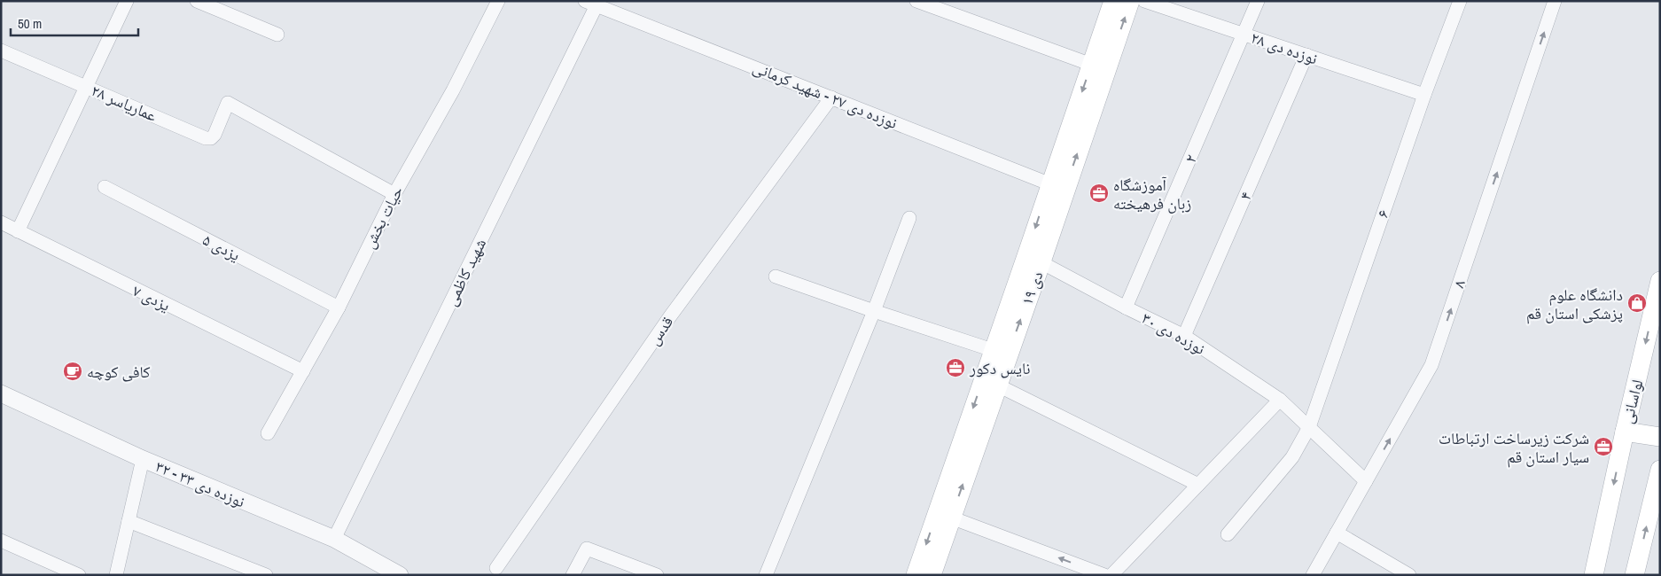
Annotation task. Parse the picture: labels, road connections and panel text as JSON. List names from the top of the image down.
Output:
{
  "streets": {
    "main road": ["۱۹ دی", "لواسانی"],
    "street": [
      "نوزده دی ۲۸",
      "نوزده دی ۲۷ - شهید کرمانی",
      "عماریاسر ۲۸",
      "۲",
      "۴",
      "۶",
      "حیات بخش",
      "یزدی ۵",
      "شهید کاظمی",
      "۸",
      "یزدی ۷",
      "قدس",
      "نوزده دی ۳۰",
      "۳۲ - نوزده دی ۳۳"
    ]
  },
  "crossings": [
    ["نوزده دی ۲۸", "۲"],
    ["نوزده دی ۲۸", "۴"],
    ["نوزده دی ۲۸", "۶"],
    ["نوزده دی ۲۷ - شهید کرمانی", "شهید کاظمی"],
    ["نوزده دی ۲۷ - شهید کرمانی", "۱۹ دی"],
    ["نوزده دی ۲۷ - شهید کرمانی", "قدس"],
    ["عماریاسر ۲۸", "حیات بخش"],
    ["۲", "نوزده دی ۳۰"],
    ["۴", "نوزده دی ۳۰"],
    ["۶", "نوزده دی ۳۰"],
    ["حیات بخش", "یزدی ۵"],
    ["حیات بخش", "یزدی ۷"],
    ["شهید کاظمی", "۳۲ - نوزده دی ۳۳"],
    ["۸", "نوزده دی ۳۰"],
    ["۱۹ دی", "نوزده دی ۳۰"]
  ],
  "one_way": ["۸"],
  "places": {
    "office": ["آموزشگاه زبان فرهیخته", "نایس دکور", "شرکت زیرساخت ارتباطات سیار استان قم"],
    "shop": ["دانشگاه علوم پزشکی استان قم"],
    "cafe": ["کافی کوچه"]
  },
  "scale_bar": "50 m"
}
